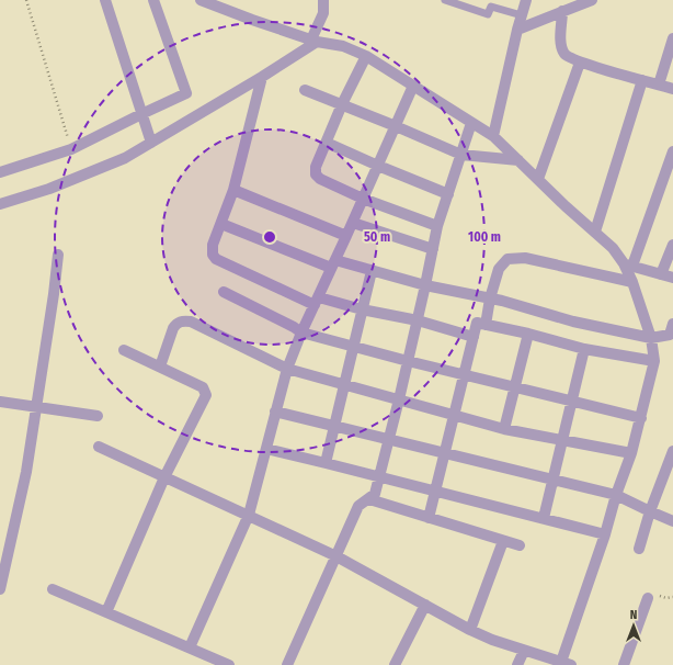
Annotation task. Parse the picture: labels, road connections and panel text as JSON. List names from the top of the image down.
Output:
{
  "north": "top",
  "rings": ["50 m", "100 m"]
}
